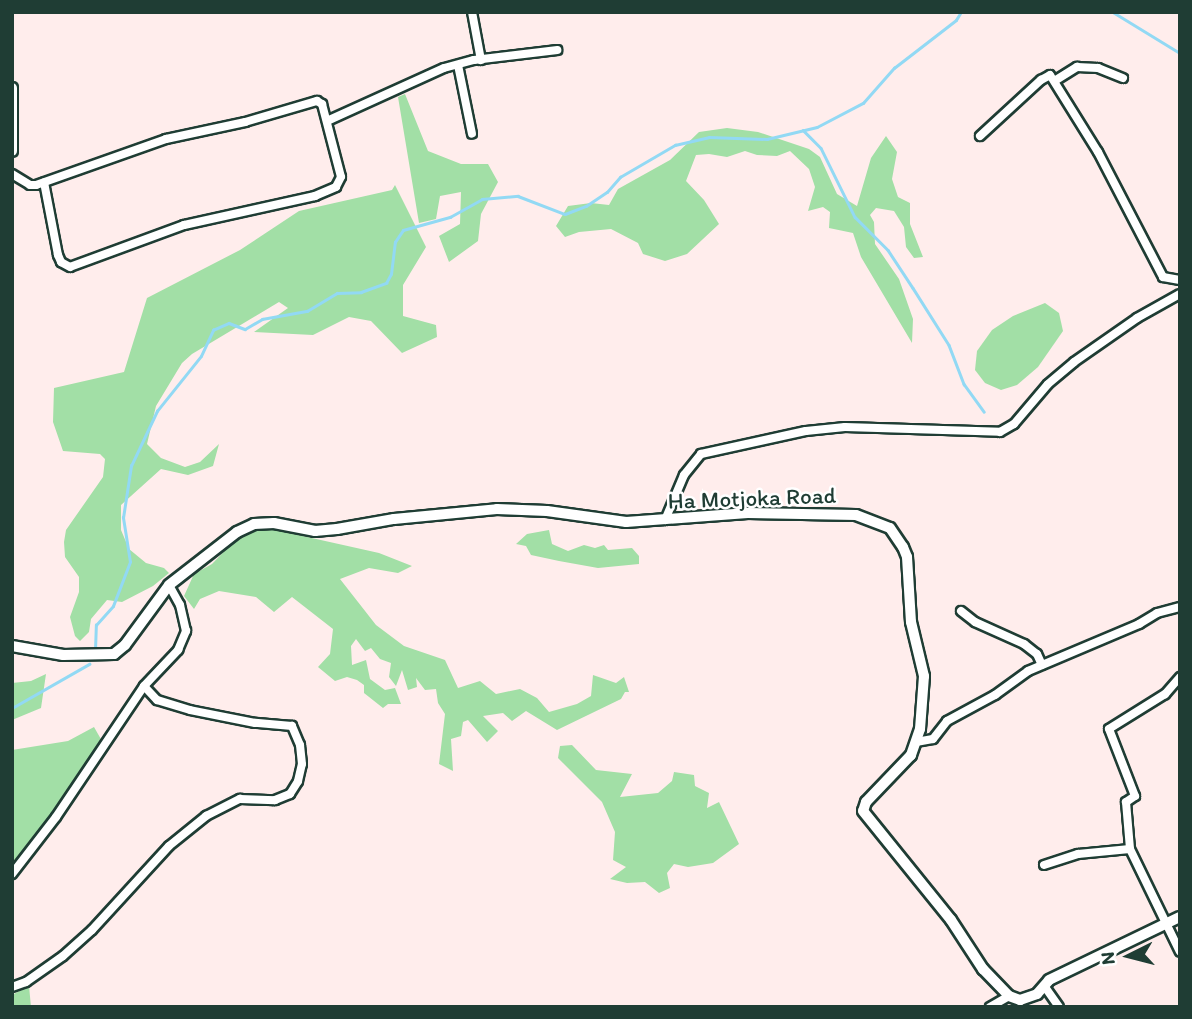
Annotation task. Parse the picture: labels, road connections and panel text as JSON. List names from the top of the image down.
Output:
{
  "streets": {
    "street": ["Ha Motjoka Road"]
  },
  "north": "left"
}
